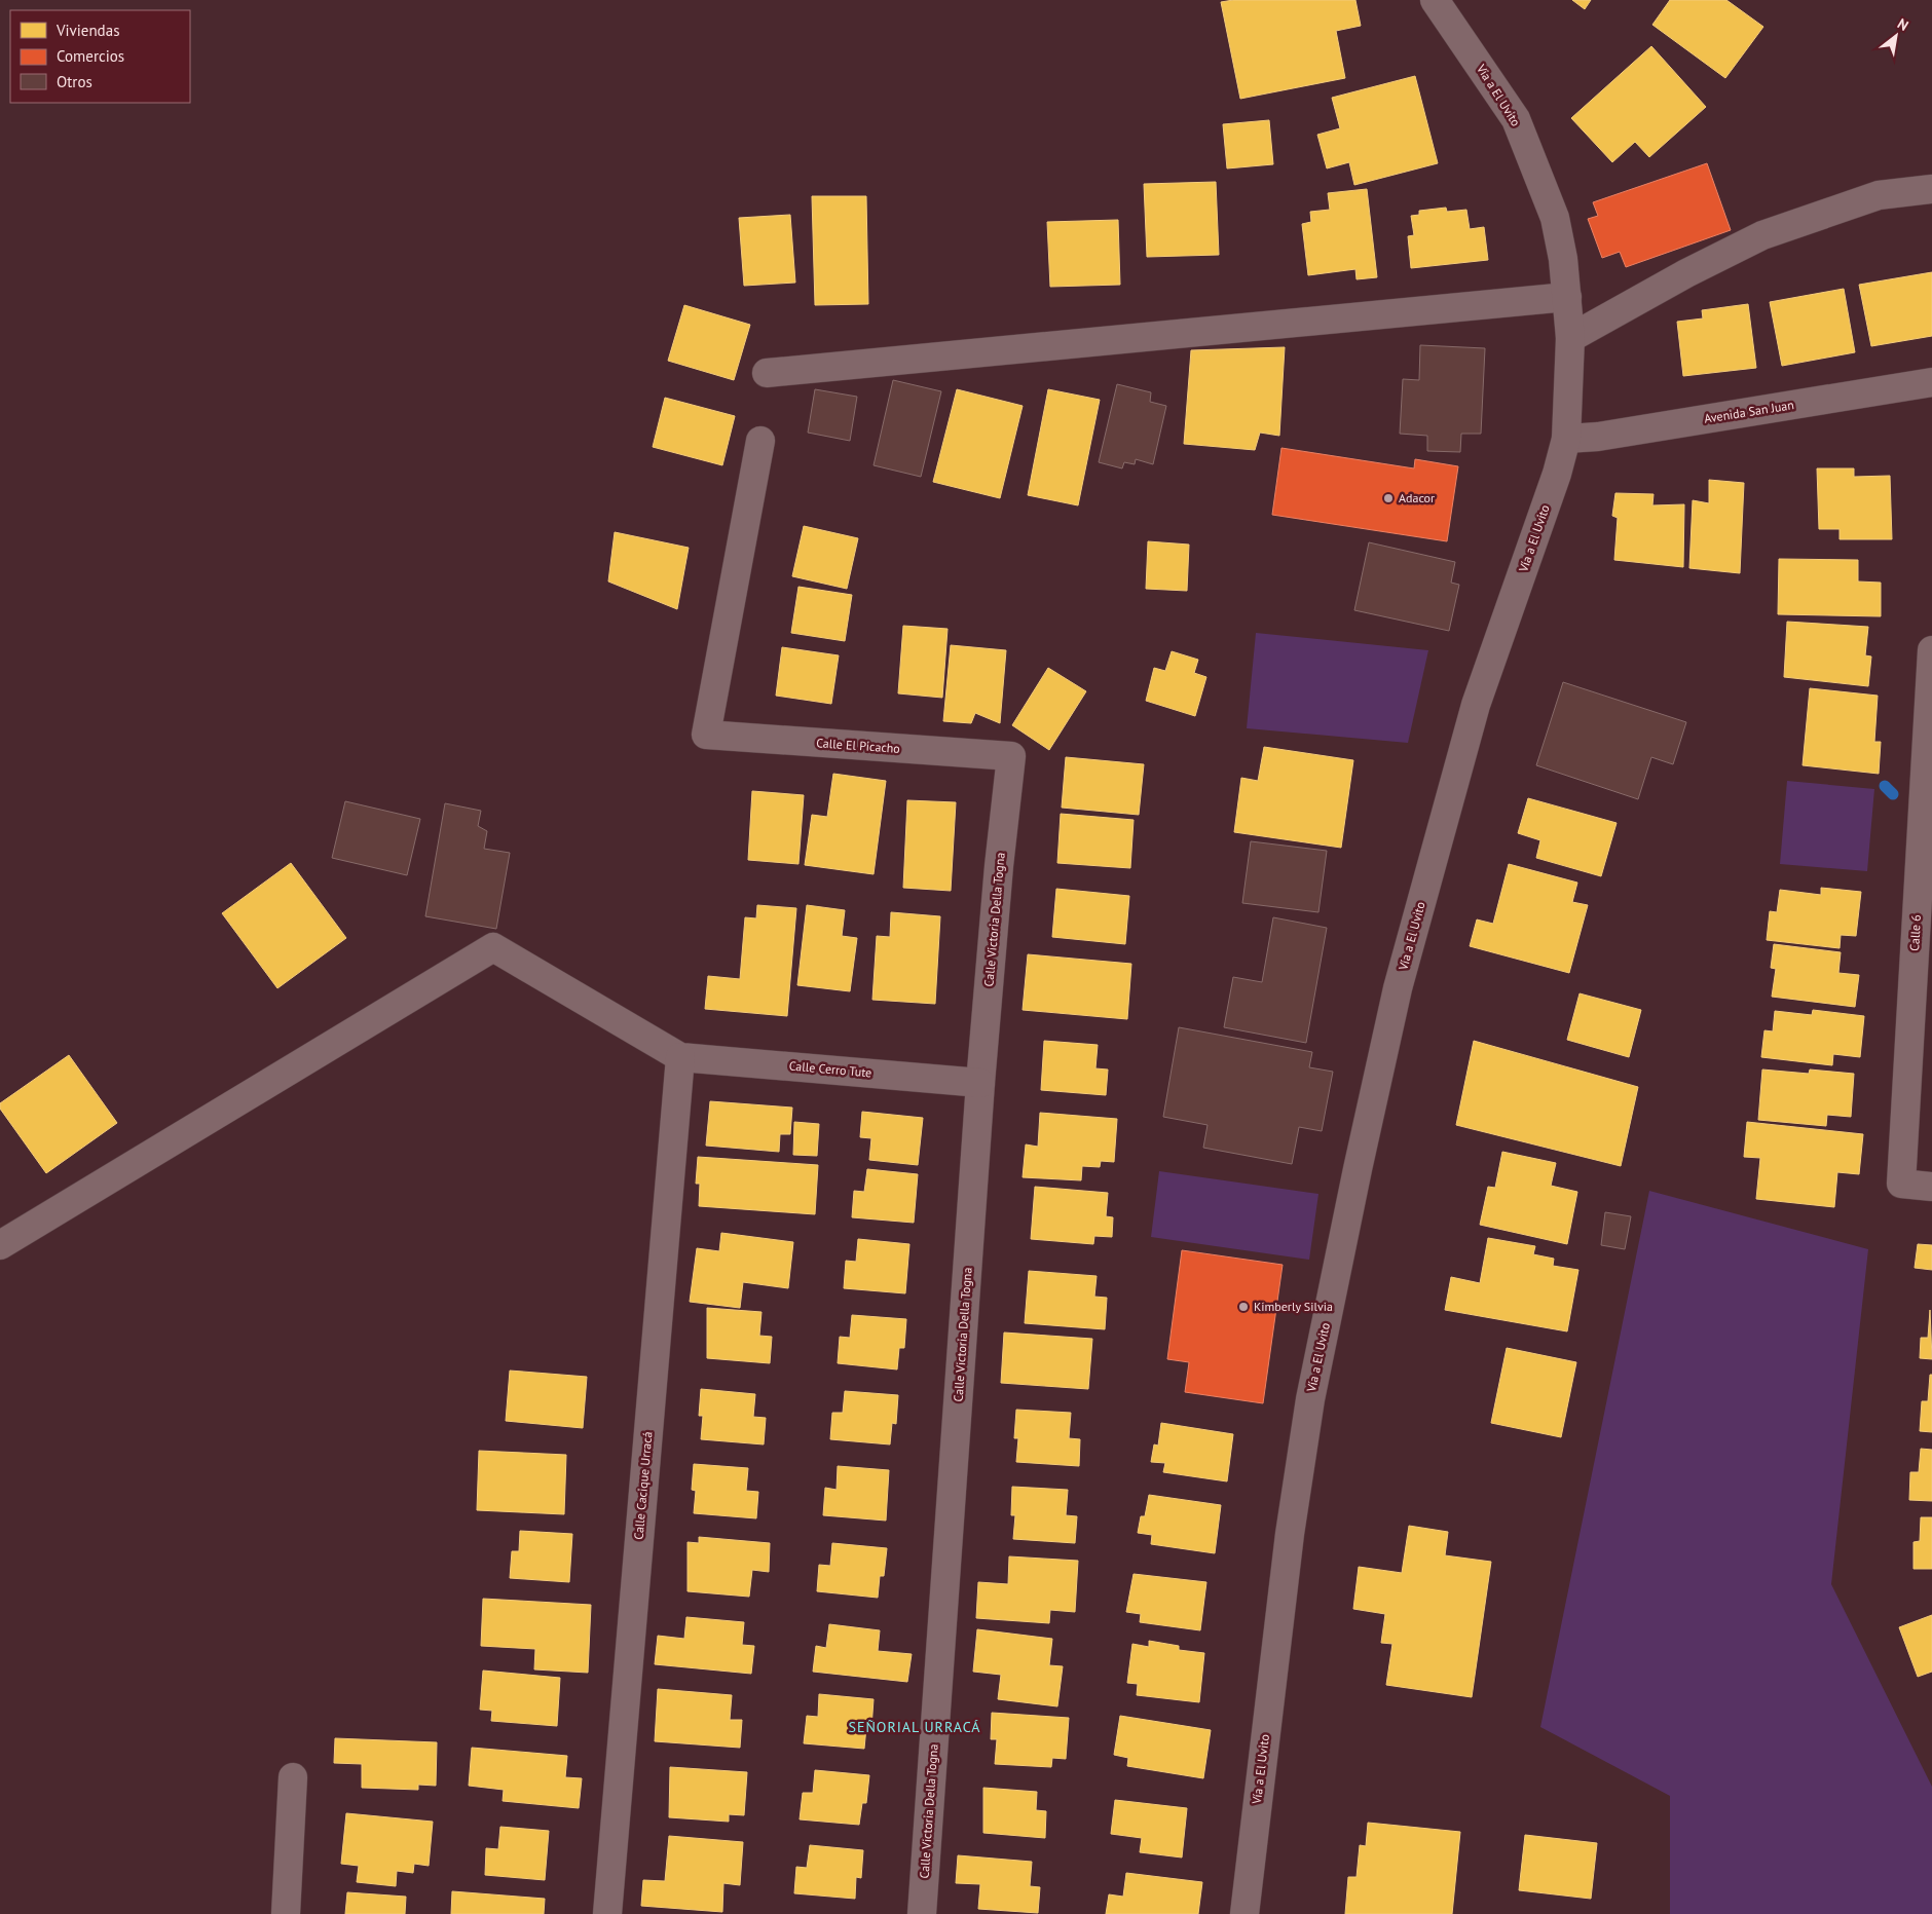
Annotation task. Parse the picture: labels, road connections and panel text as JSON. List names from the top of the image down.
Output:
{
  "streets": {
    "street": [
      "Vía a El Uvito",
      "Avenida San Juan",
      "Calle El Picacho",
      "Calle Victoria Della Togna",
      "Calle 6",
      "Calle Cerro Tute",
      "Calle Cacique Urracá"
    ]
  },
  "crossings": [
    ["Vía a El Uvito", "Avenida San Juan"],
    ["Calle El Picacho", "Calle Victoria Della Togna"],
    ["Calle Victoria Della Togna", "Calle Cerro Tute"],
    ["Calle Cerro Tute", "Calle Cacique Urracá"]
  ],
  "districts": ["SEÑORIAL URRACÁ"],
  "places": ["Adacor", "Kimberly Silvia"],
  "legend": ["Viviendas", "Comercios", "Otros"],
  "north": "top right"
}
